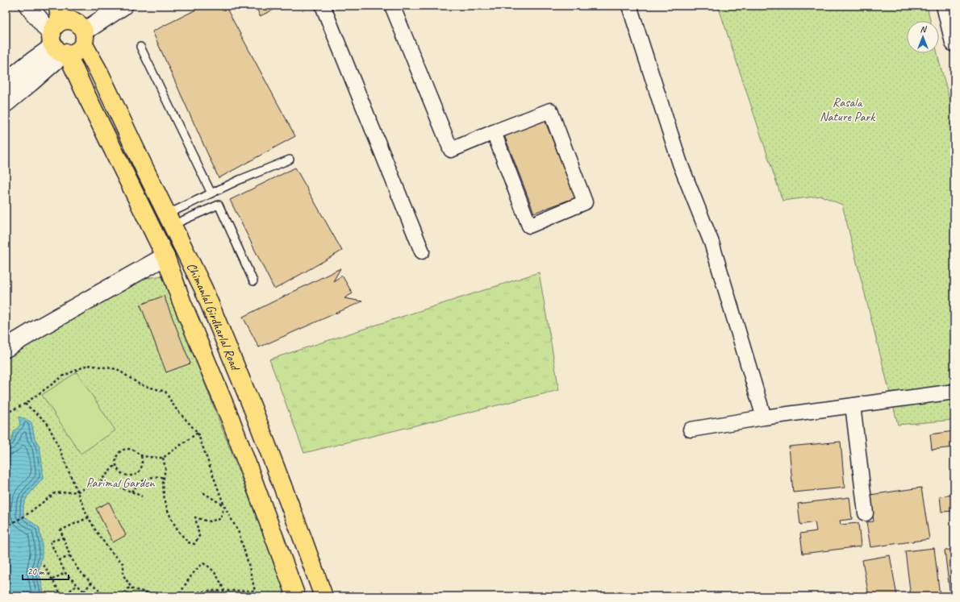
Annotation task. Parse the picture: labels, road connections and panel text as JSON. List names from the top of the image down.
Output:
{
  "streets": {
    "main road": ["Chimanlal Girdharlal Road"]
  },
  "parks": ["Rasala Nature Park", "Parimal Garden"],
  "scale_bar": "20 m",
  "north": "top"
}
